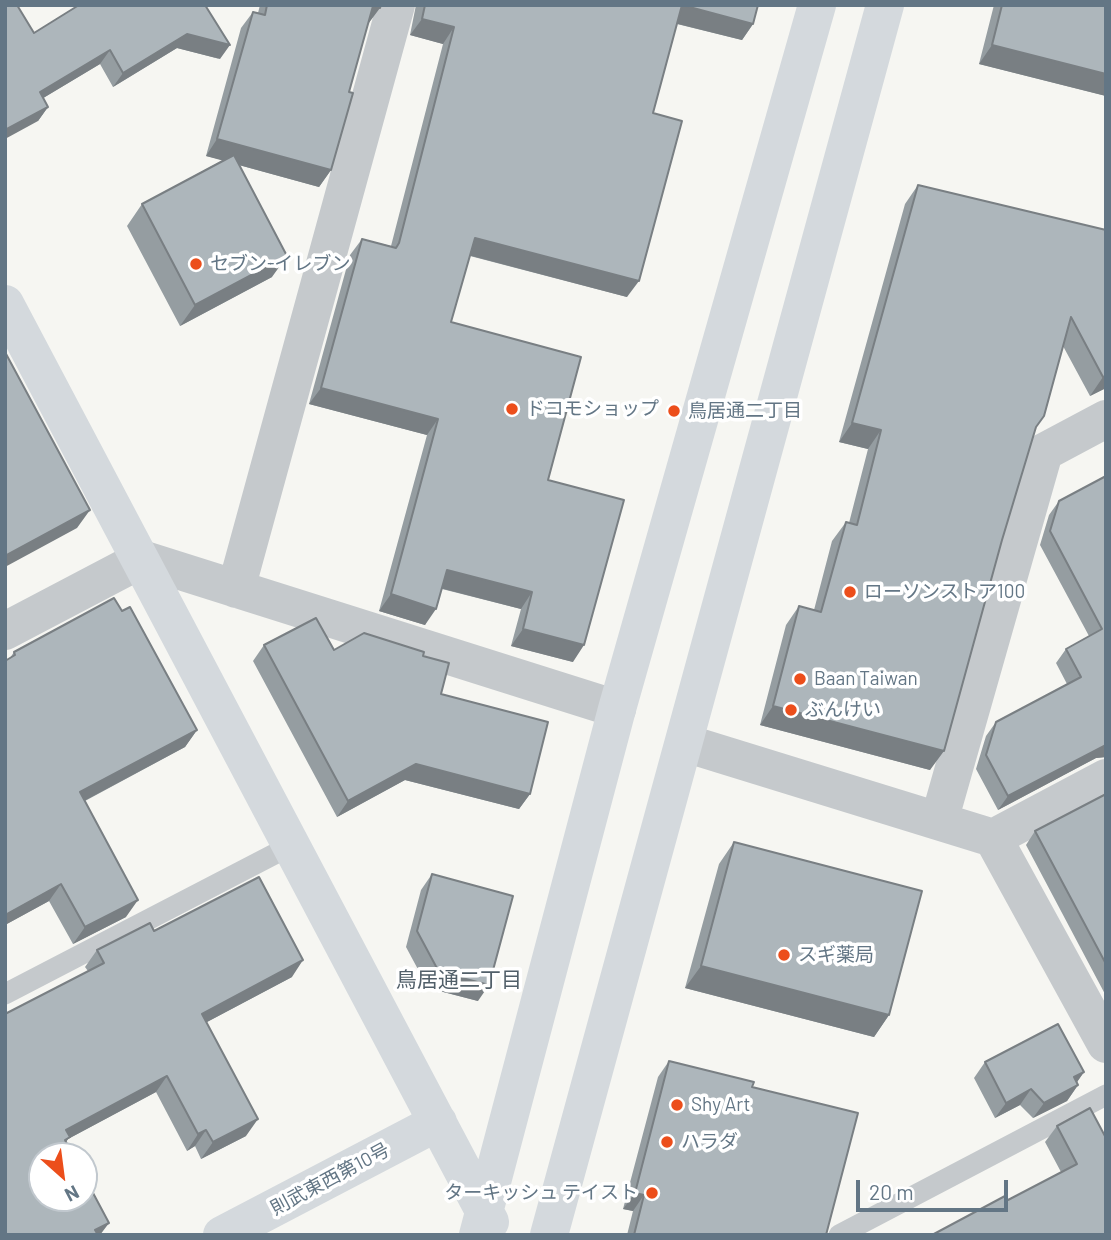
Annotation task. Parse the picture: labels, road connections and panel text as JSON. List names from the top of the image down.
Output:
{
  "streets": {
    "street": ["則武東西第10号"]
  },
  "districts": ["鳥居通二丁目"],
  "places": [
    "セブン-イレブン",
    "ドコモショップ",
    "鳥居通二丁目",
    "ローソンストア100",
    "Baan Taiwan",
    "ぶんけい",
    "スギ薬局",
    "Shy Art",
    "ハラダ",
    "ターキッシュ テイスト"
  ],
  "scale_bar": "20 m",
  "north": "bottom right"
}
